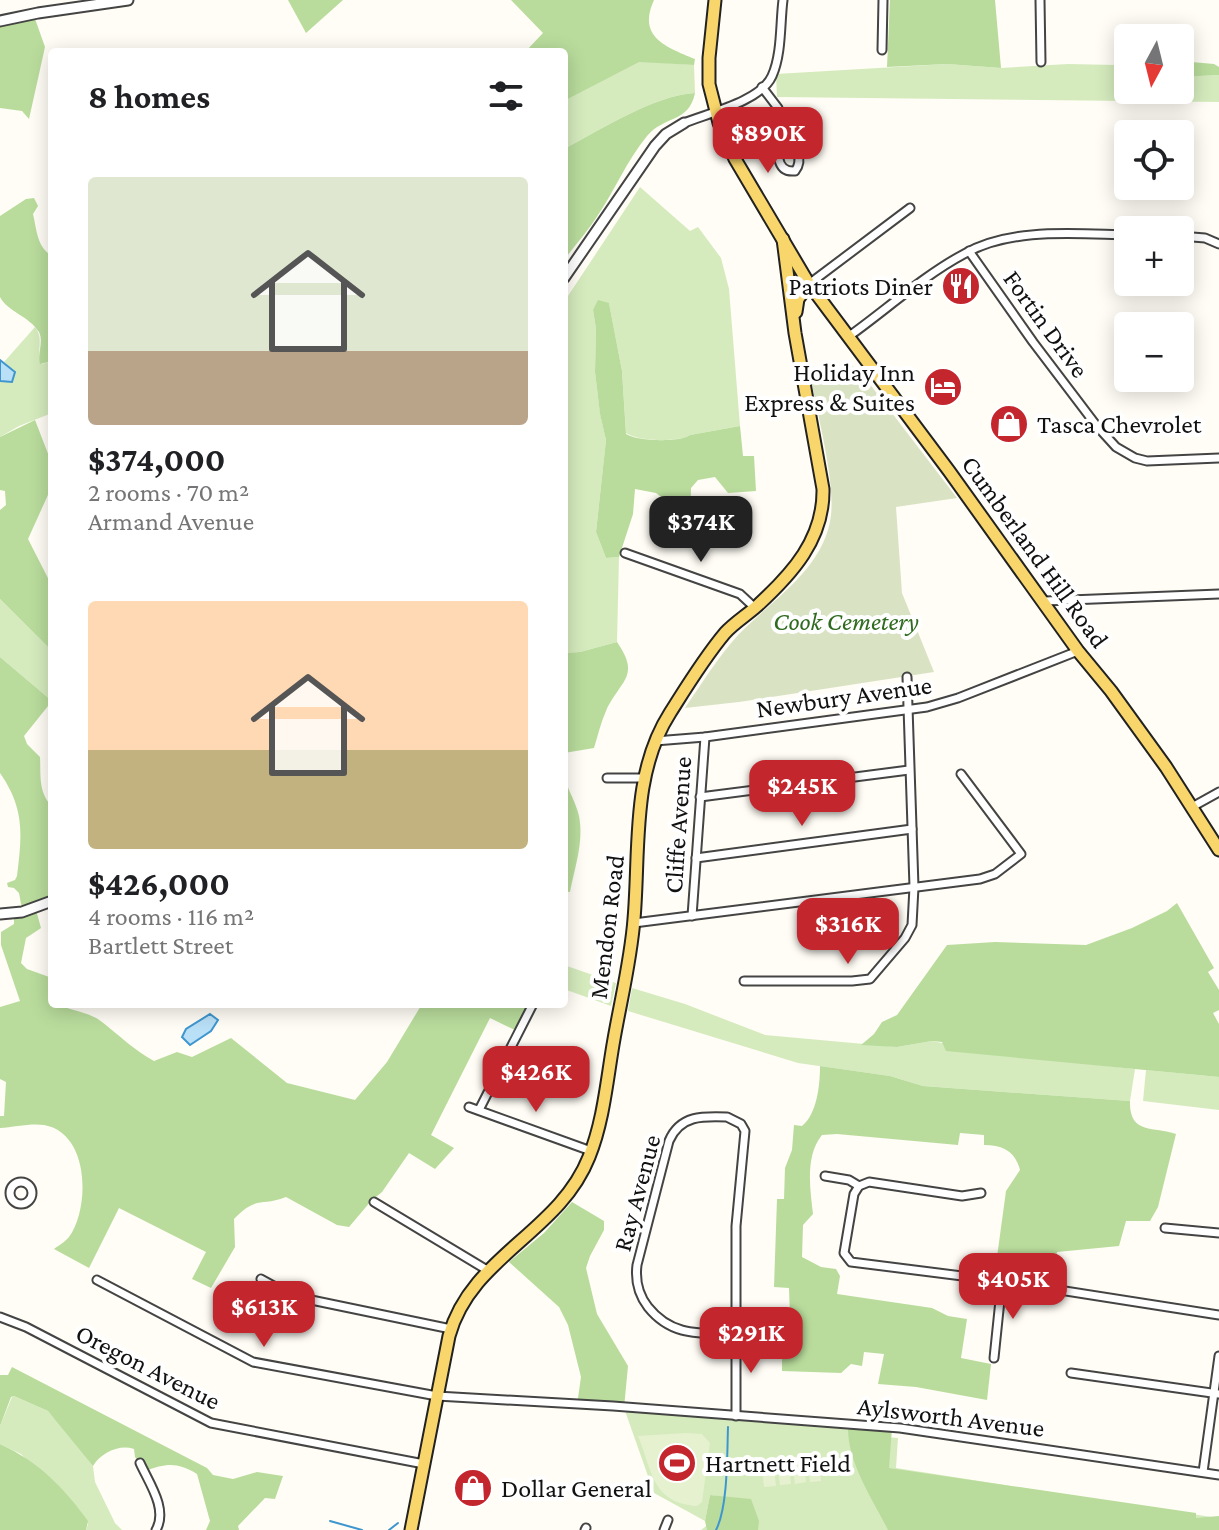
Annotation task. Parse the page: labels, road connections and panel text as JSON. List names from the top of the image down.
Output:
{
  "streets": {
    "main road": ["Cumberland Hill Road", "Mendon Road"],
    "street": [
      "Fortin Drive",
      "Newbury Avenue",
      "Cliffe Avenue",
      "Ray Avenue",
      "Oregon Avenue",
      "Aylsworth Avenue"
    ]
  },
  "crossings": [
    ["Cumberland Hill Road", "Newbury Avenue"],
    ["Cumberland Hill Road", "Mendon Road"],
    ["Newbury Avenue", "Cliffe Avenue"],
    ["Newbury Avenue", "Mendon Road"],
    ["Mendon Road", "Oregon Avenue"],
    ["Mendon Road", "Aylsworth Avenue"],
    ["Ray Avenue", "Aylsworth Avenue"]
  ],
  "parks": ["Cook Cemetery"],
  "places": {
    "restaurant": ["Patriots Diner"],
    "hotel": ["Holiday Inn Express & Suites"],
    "shop": ["Tasca Chevrolet", "Dollar General"],
    "sports": ["Hartnett Field"]
  },
  "north": "bottom",
  "page": {
    "map_buttons": ["+", "−"],
    "heading": "8 homes",
    "price": [
      "$890K",
      "$374K",
      "$245K",
      "$316K",
      "$426K",
      "$405K",
      "$613K",
      "$291K"
    ],
    "list": [
      {
        "name": "$374,000",
        "note": "2 rooms · 70 m² · Armand Avenue"
      },
      {
        "name": "$426,000",
        "note": "4 rooms · 116 m² · Bartlett Street"
      }
    ]
  }
}
